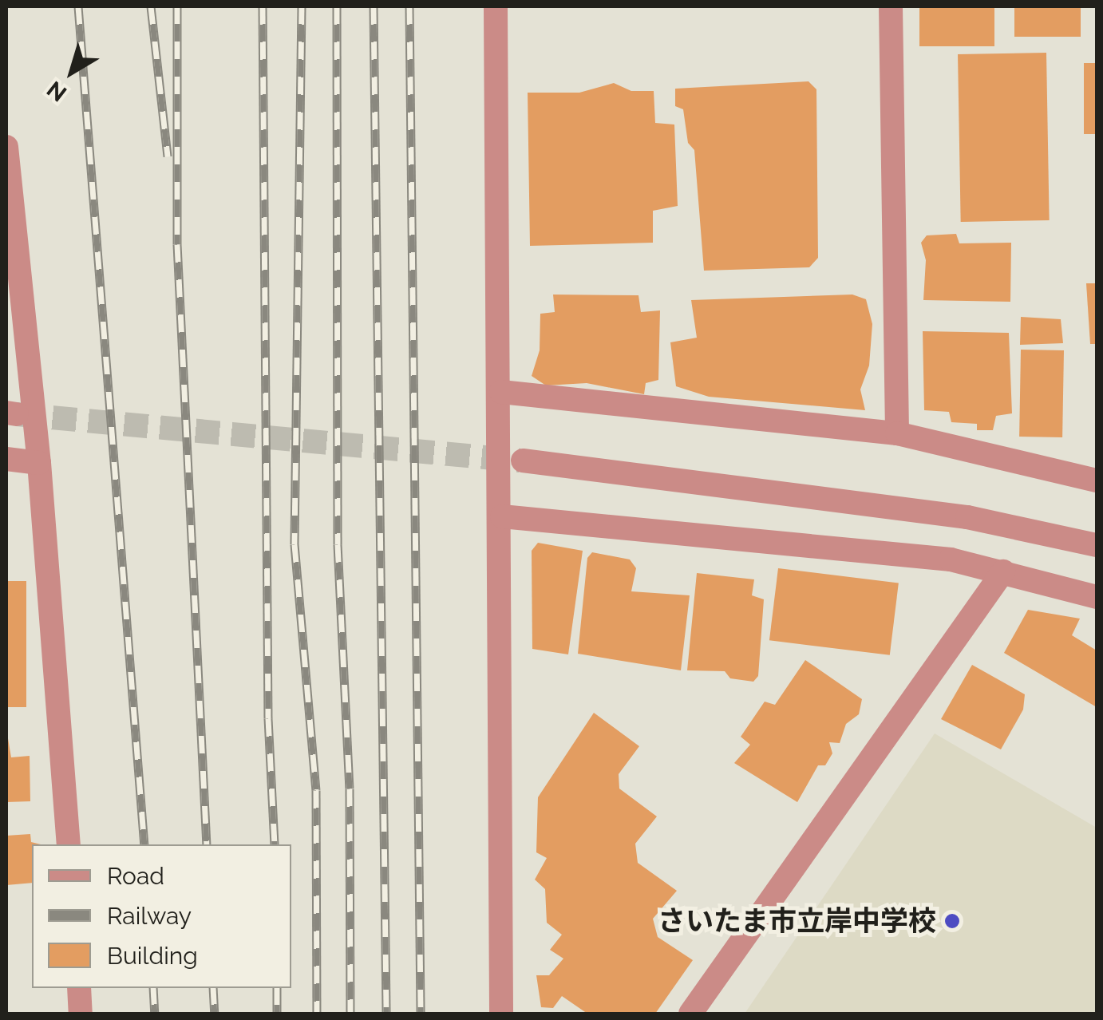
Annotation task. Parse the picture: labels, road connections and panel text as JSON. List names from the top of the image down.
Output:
{
  "places": ["さいたま市立岸中学校"],
  "legend": ["Road", "Railway", "Building"],
  "north": "bottom left"
}
